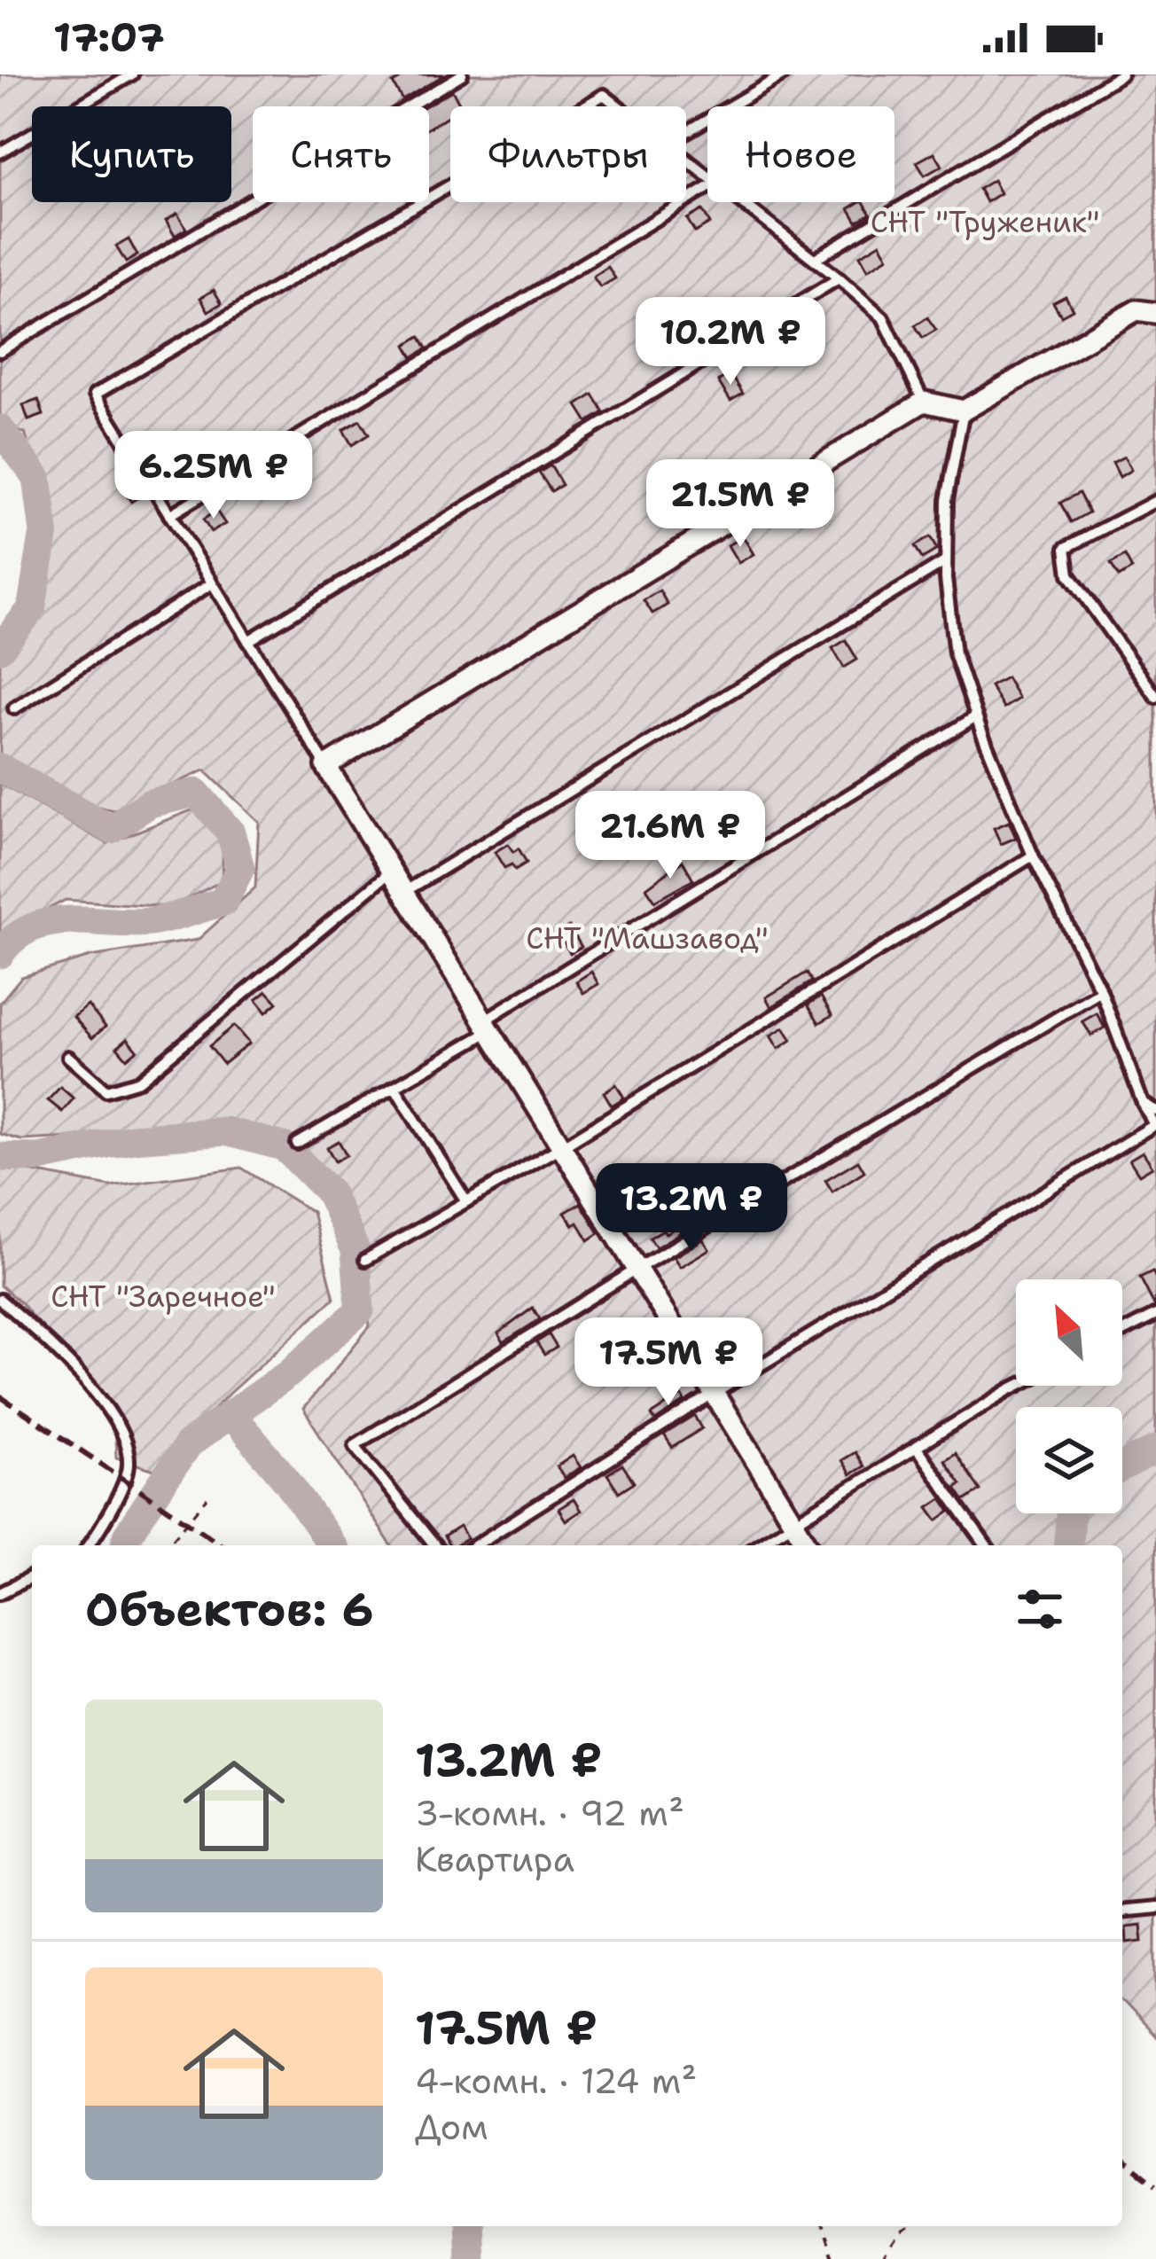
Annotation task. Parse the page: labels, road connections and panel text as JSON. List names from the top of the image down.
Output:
{
  "parks": ["СНТ \"Труженик\"", "СНТ \"Машзавод\"", "СНТ \"Заречное\""],
  "north": "top left",
  "page": {
    "status": "17:07",
    "chip": [
      "Купить",
      "Снять",
      "Фильтры",
      "Новое"
    ],
    "price": [
      "10.2M ₽",
      "6.25M ₽",
      "21.5M ₽",
      "21.6M ₽",
      "13.2M ₽",
      "17.5M ₽"
    ],
    "heading": "Объектов: 6",
    "list": [
      {
        "name": "13.2M ₽",
        "note": "3-комн. · 92 m² · Квартира"
      },
      {
        "name": "17.5M ₽",
        "note": "4-комн. · 124 m² · Дом"
      }
    ]
  }
}
